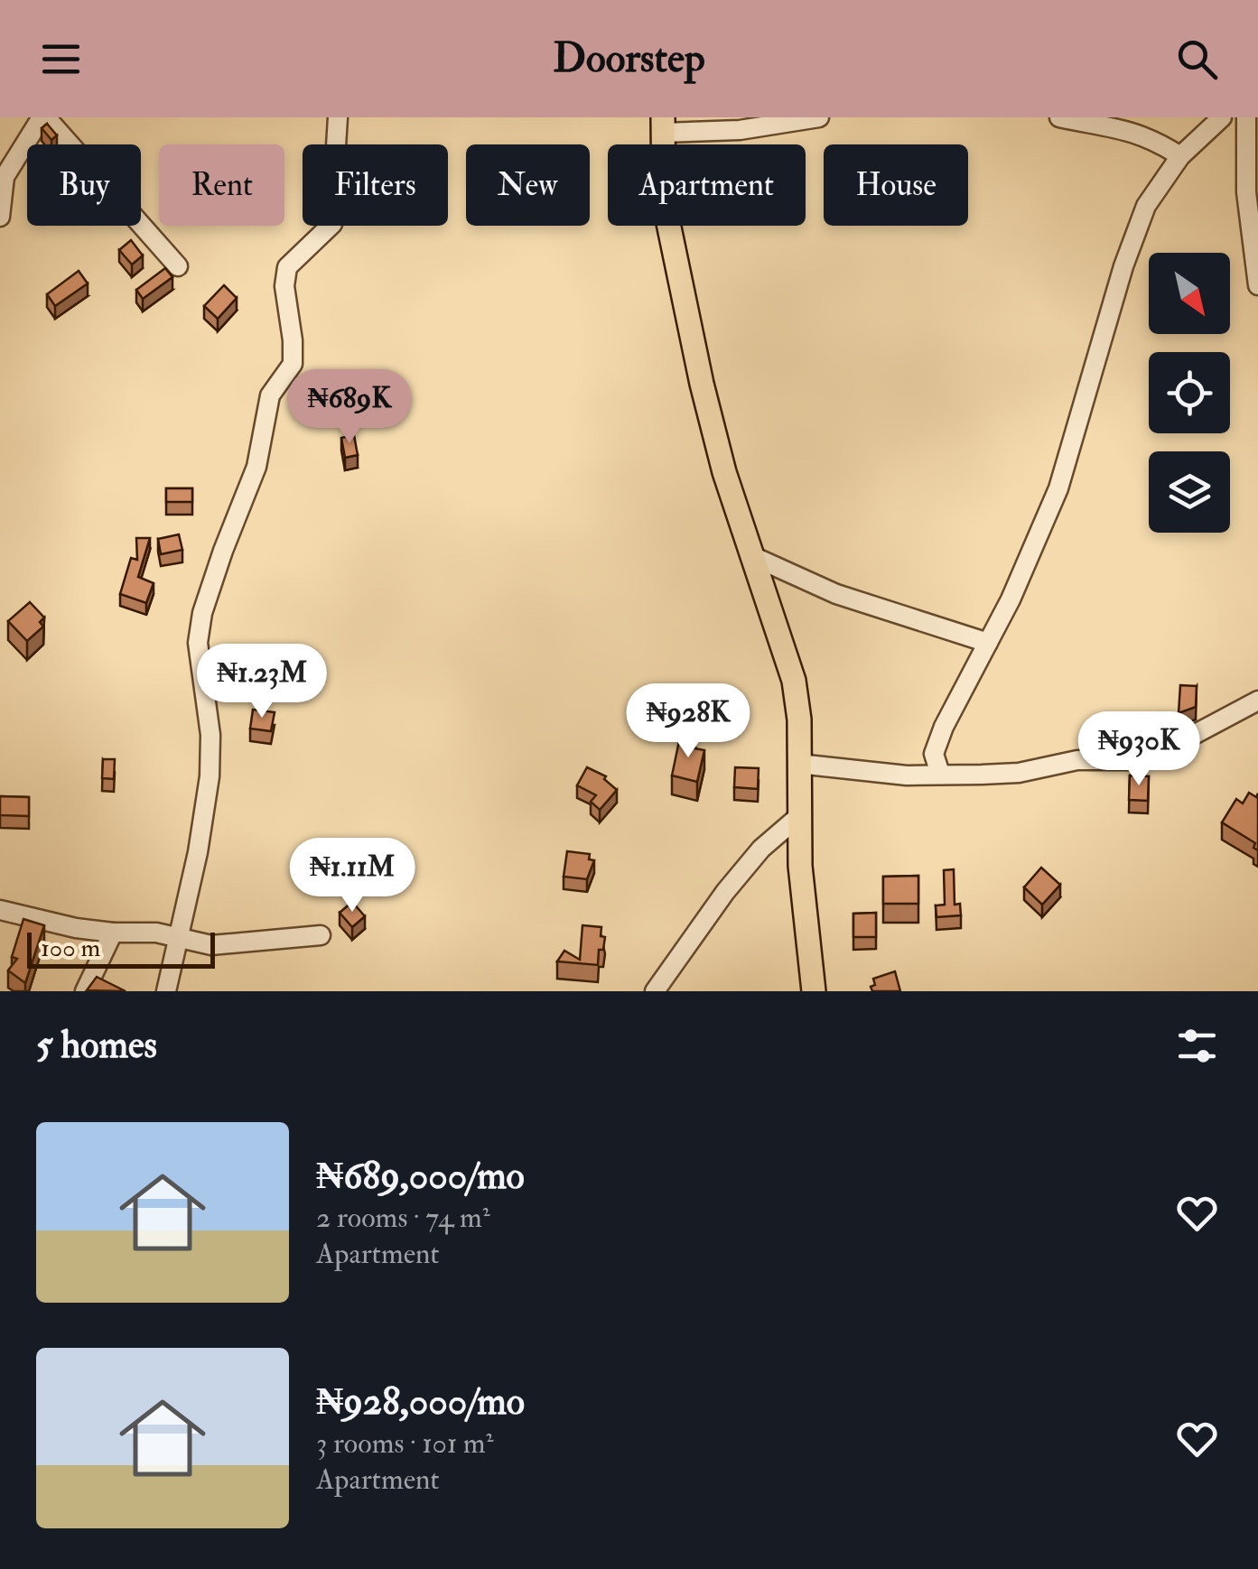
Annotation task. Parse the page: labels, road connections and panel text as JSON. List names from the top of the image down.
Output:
{
  "scale_bar": "100 m",
  "north": "bottom right",
  "page": {
    "header": "Doorstep",
    "chip": [
      "Buy",
      "Rent",
      "Filters",
      "New",
      "Apartment",
      "House"
    ],
    "price": [
      "₦689K",
      "₦1.23M",
      "₦928K",
      "₦930K",
      "₦1.11M"
    ],
    "scale": "100 m",
    "heading": "5 homes",
    "list": [
      {
        "name": "₦689,000/mo",
        "note": "2 rooms · 74 m² · Apartment"
      },
      {
        "name": "₦928,000/mo",
        "note": "3 rooms · 101 m² · Apartment"
      }
    ]
  }
}
